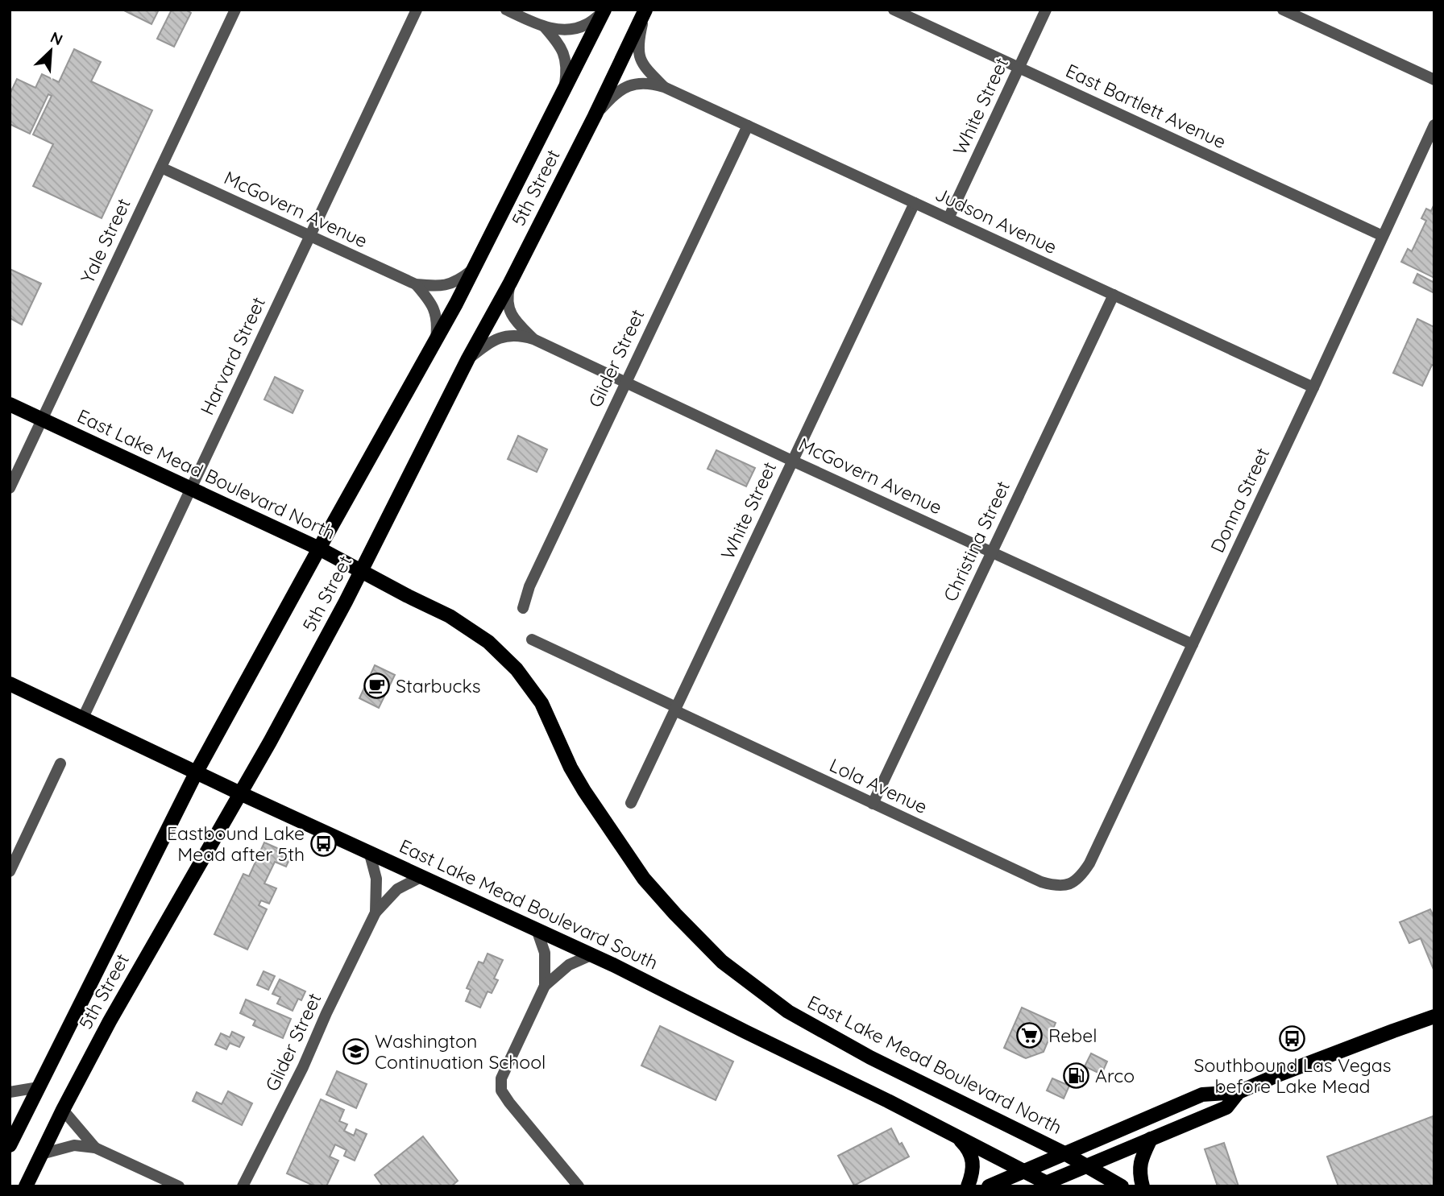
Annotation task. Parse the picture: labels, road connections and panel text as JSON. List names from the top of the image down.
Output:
{
  "streets": {
    "main road": ["5th Street", "East Lake Mead Boulevard North", "East Lake Mead Boulevard South"],
    "street": [
      "White Street",
      "East Bartlett Avenue",
      "McGovern Avenue",
      "Judson Avenue",
      "Yale Street",
      "Harvard Street",
      "Glider Street",
      "Donna Street",
      "Christina Street",
      "Lola Avenue"
    ]
  },
  "crossings": [
    ["White Street", "East Bartlett Avenue"],
    ["White Street", "McGovern Avenue"],
    ["White Street", "Judson Avenue"],
    ["White Street", "Lola Avenue"],
    ["East Bartlett Avenue", "Donna Street"],
    ["5th Street", "McGovern Avenue"],
    ["5th Street", "Judson Avenue"],
    ["5th Street", "East Lake Mead Boulevard North"],
    ["5th Street", "East Lake Mead Boulevard South"],
    ["McGovern Avenue", "Yale Street"],
    ["McGovern Avenue", "Harvard Street"],
    ["McGovern Avenue", "Glider Street"],
    ["McGovern Avenue", "Donna Street"],
    ["McGovern Avenue", "Christina Street"],
    ["Judson Avenue", "Glider Street"],
    ["Judson Avenue", "Donna Street"],
    ["Judson Avenue", "Christina Street"],
    ["Yale Street", "East Lake Mead Boulevard North"],
    ["Harvard Street", "East Lake Mead Boulevard North"],
    ["Harvard Street", "East Lake Mead Boulevard South"],
    ["Glider Street", "East Lake Mead Boulevard South"],
    ["Donna Street", "Lola Avenue"],
    ["Christina Street", "Lola Avenue"]
  ],
  "places": {
    "cafe": ["Starbucks"],
    "bus stop": ["Eastbound Lake Mead after 5th", "Southbound Las Vegas before Lake Mead"],
    "supermarket": ["Rebel"],
    "school or university": ["Washington Continuation School"],
    "fuel station": ["Arco"]
  },
  "north": "top right"
}
